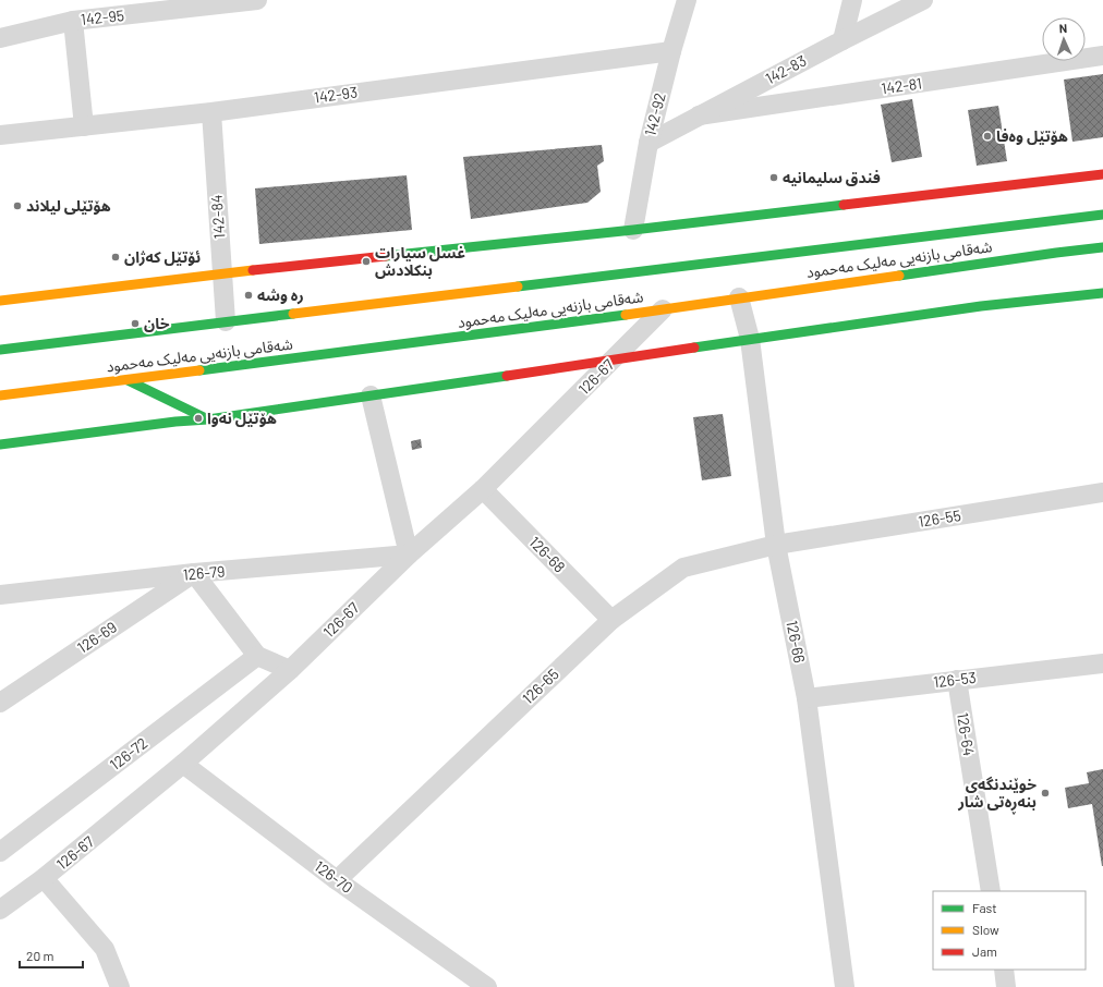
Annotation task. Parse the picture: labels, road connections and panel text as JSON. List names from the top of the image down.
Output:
{
  "streets": {
    "main road": ["شەقامی بازنەیی مەلیک مەحمود"],
    "street": [
      "142-95",
      "142-83",
      "142-81",
      "142-93",
      "142-92",
      "142-84",
      "126-67",
      "126-55",
      "126-68",
      "126-79",
      "126-69",
      "126-66",
      "126-53",
      "126-65",
      "126-64",
      "126-72",
      "126-70"
    ]
  },
  "crossings": [
    ["142-83", "142-81"],
    ["142-83", "142-92"],
    ["142-93", "142-92"],
    ["142-93", "142-84"],
    ["142-84", "شەقامی بازنەیی مەلیک مەحمود"],
    ["شەقامی بازنەیی مەلیک مەحمود", "126-67"],
    ["شەقامی بازنەیی مەلیک مەحمود", "126-66"],
    ["126-67", "126-68"],
    ["126-67", "126-79"],
    ["126-67", "126-70"],
    ["126-55", "126-66"],
    ["126-55", "126-65"],
    ["126-68", "126-65"],
    ["126-79", "126-69"],
    ["126-66", "126-53"],
    ["126-66", "126-65"],
    ["126-53", "126-64"],
    ["126-65", "126-70"]
  ],
  "places": [
    "هۆتێل وەفا",
    "فندق سليمانيه",
    "هۆتێلی لیلاند",
    "ئۆتێل کەژان",
    "غسل سيارات بنكلادش",
    "ره وشه",
    "خان",
    "هۆتێل نەوا",
    "خوێندنگەی بنەڕەتی شار"
  ],
  "legend": ["Fast", "Slow", "Jam"],
  "scale_bar": "20 m",
  "north": "top"
}
